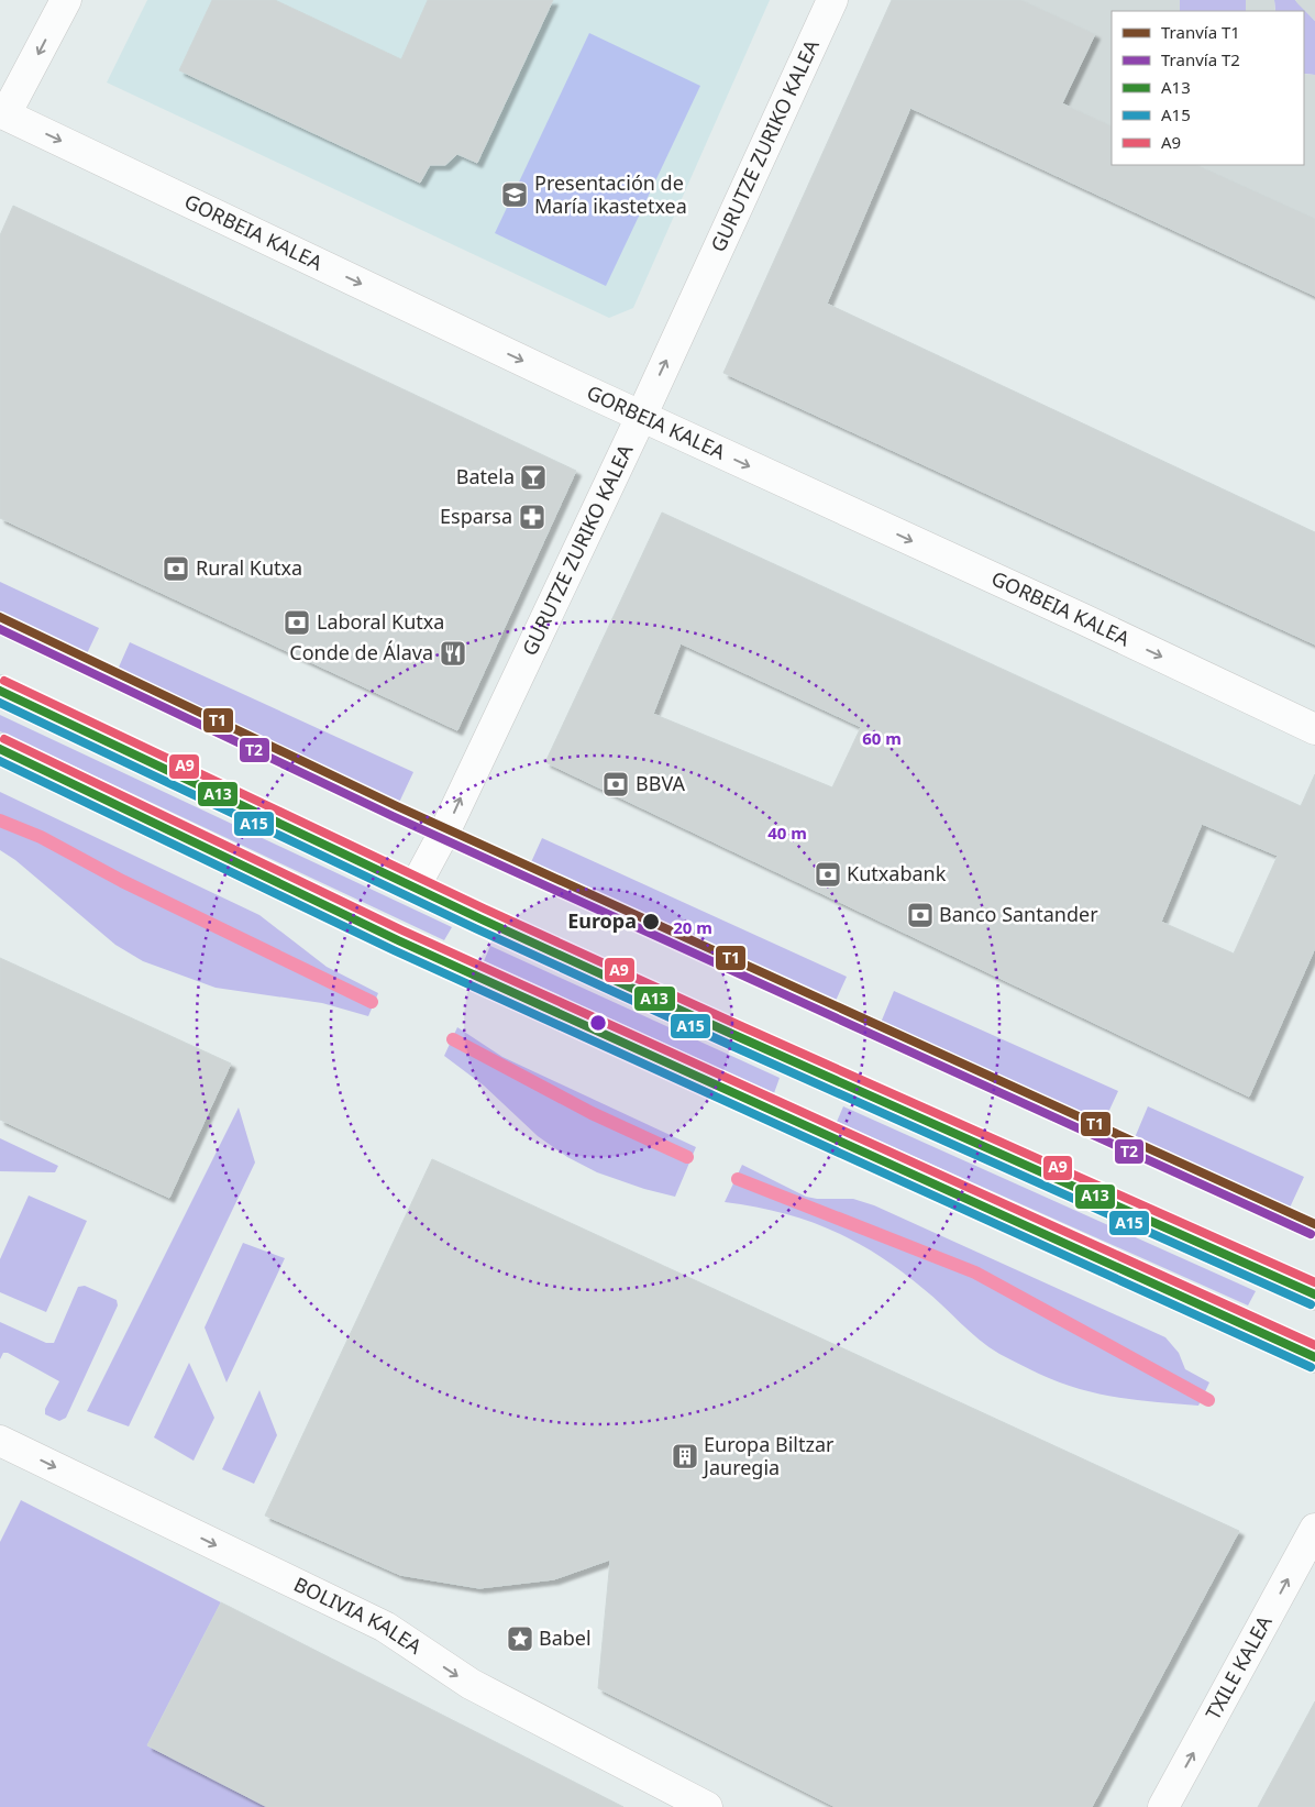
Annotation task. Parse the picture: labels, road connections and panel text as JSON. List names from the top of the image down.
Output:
{
  "streets": {
    "street": [
      "GURUTZE ZURIKO KALEA",
      "GORBEIA KALEA",
      "BOLIVIA KALEA",
      "TXILE KALEA"
    ]
  },
  "crossings": [
    ["GURUTZE ZURIKO KALEA", "GORBEIA KALEA"]
  ],
  "one_way": [
    "GURUTZE ZURIKO KALEA",
    "GORBEIA KALEA",
    "BOLIVIA KALEA",
    "TXILE KALEA"
  ],
  "places": {
    "school or university": ["Presentación de María ikastetxea"],
    "bar": ["Batela"],
    "pharmacy": ["Esparsa"],
    "bank": [
      "Rural Kutxa",
      "Laboral Kutxa",
      "BBVA",
      "Kutxabank",
      "Banco Santander"
    ],
    "restaurant": ["Conde de Álava"],
    "other": ["Europa"],
    "building": ["Europa Biltzar Jauregia"],
    "place": ["Babel"]
  },
  "lines": [
    "tram line T1",
    "tram line T2",
    "transit line A9",
    "transit line A13",
    "transit line A15"
  ],
  "legend": [
    "Tranvía T1",
    "Tranvía T2",
    "A13",
    "A15",
    "A9"
  ],
  "rings": ["60 m", "40 m", "20 m"]
}
